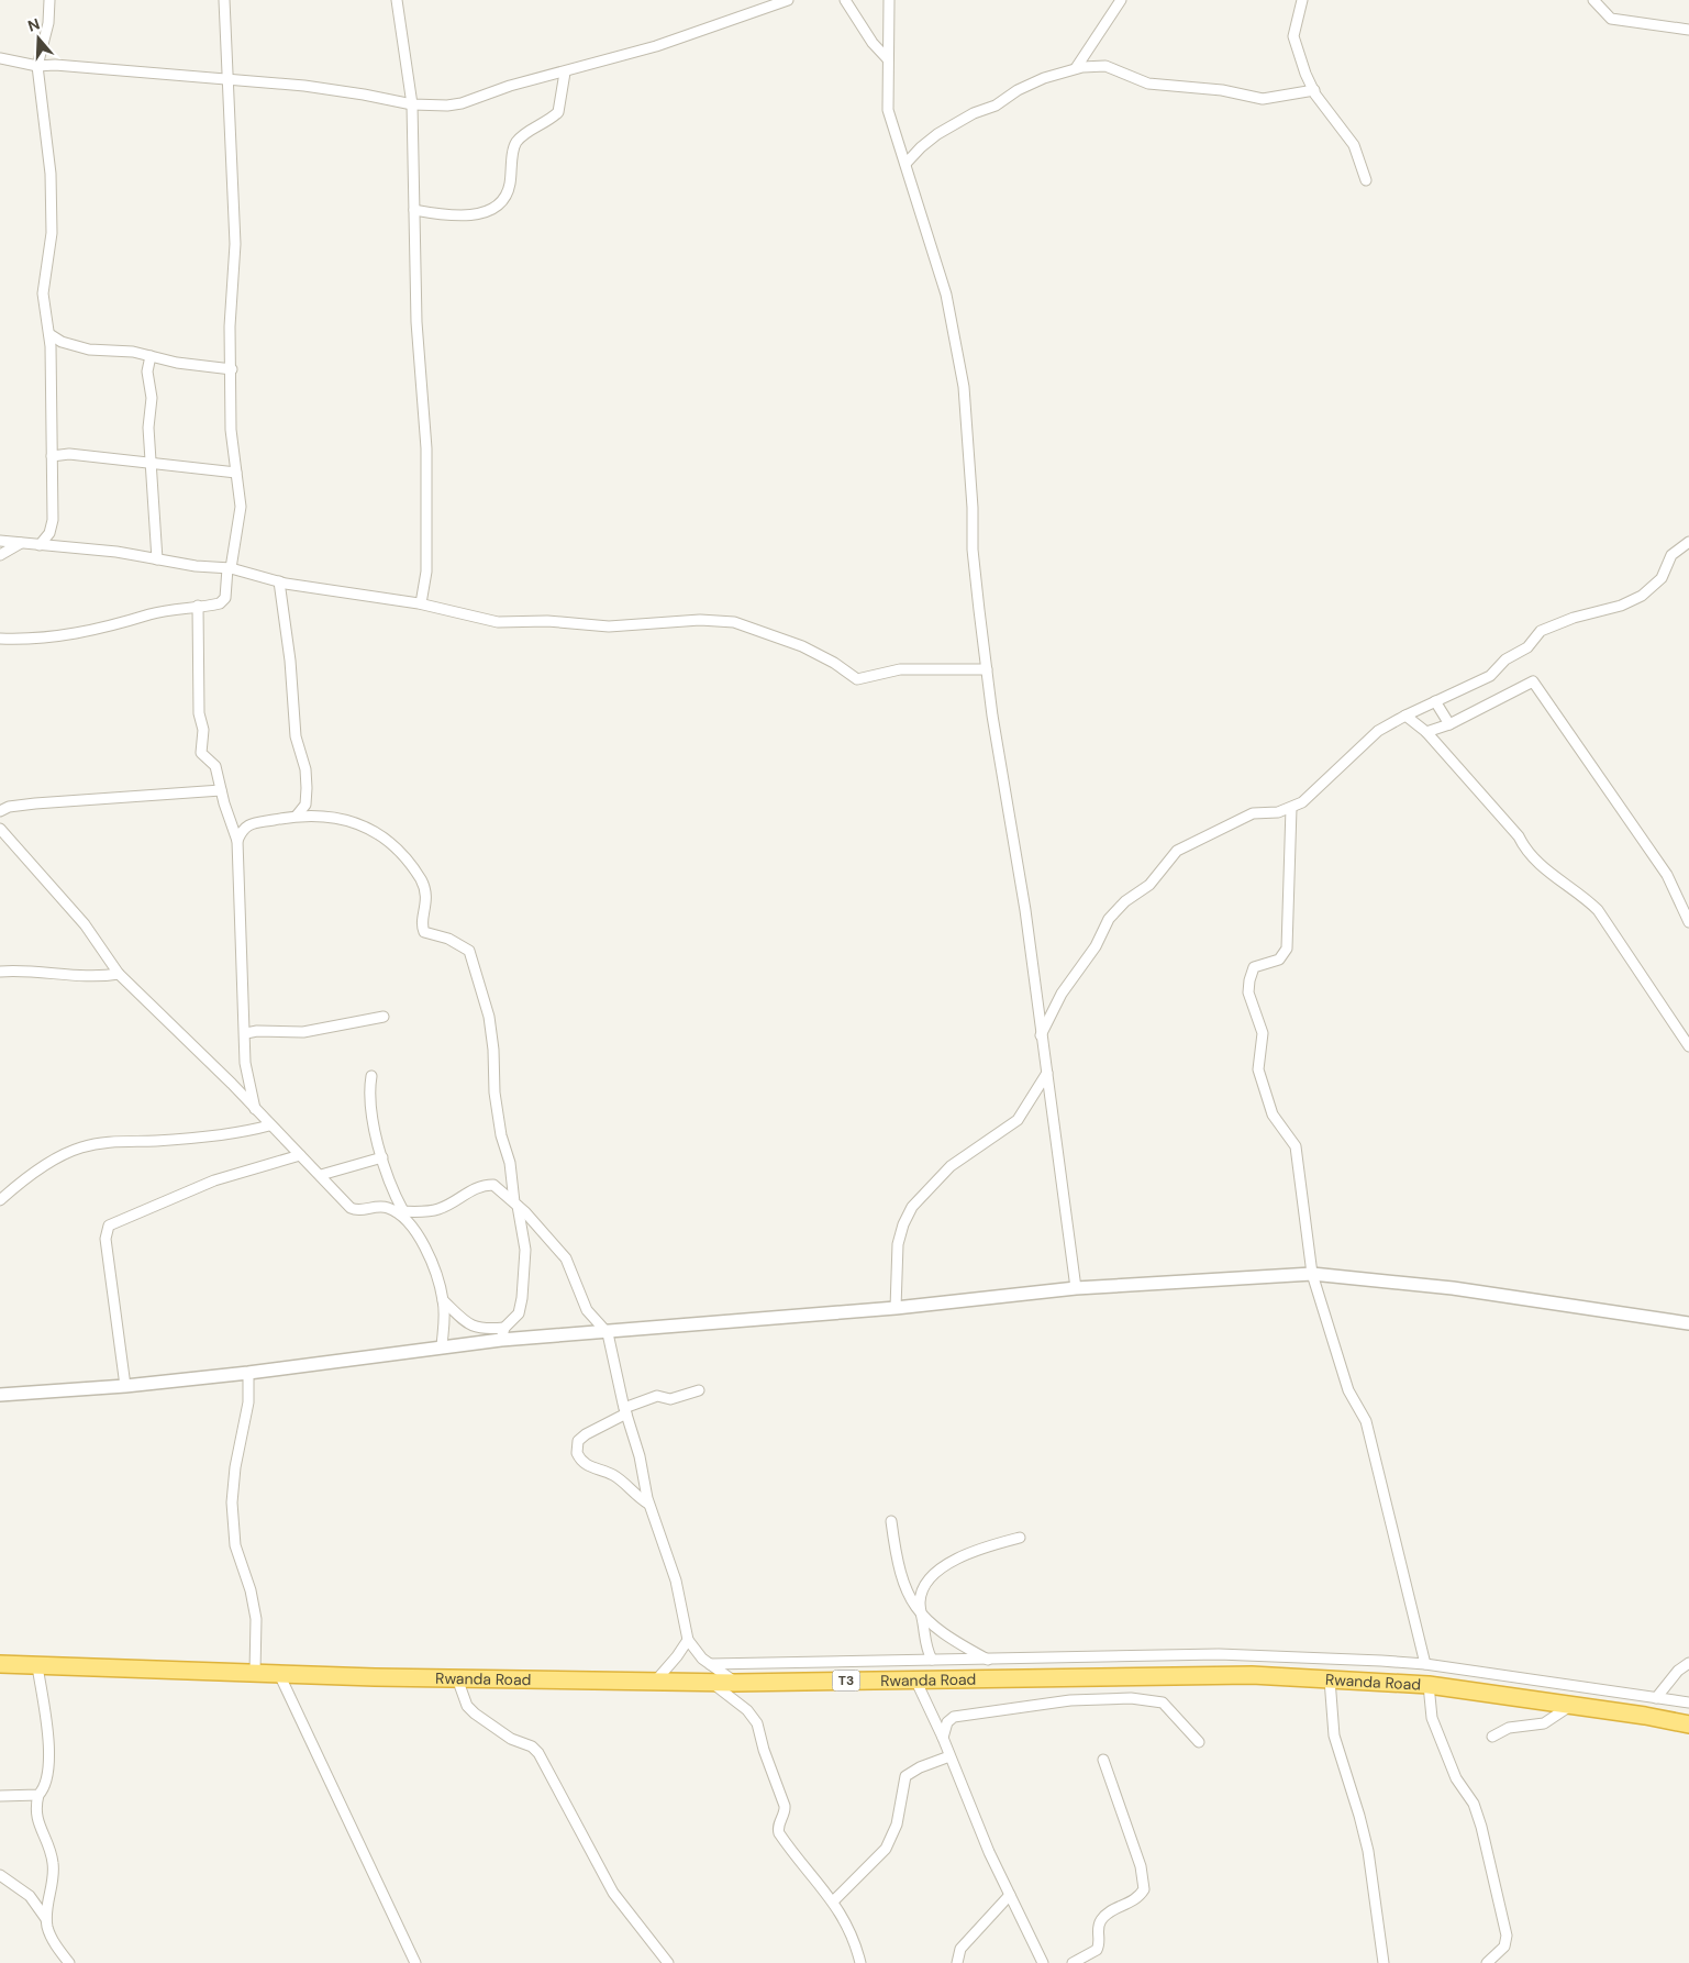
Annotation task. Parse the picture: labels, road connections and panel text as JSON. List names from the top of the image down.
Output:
{
  "streets": {
    "highway": ["Rwanda Road", "T3"]
  },
  "north": "top"
}
